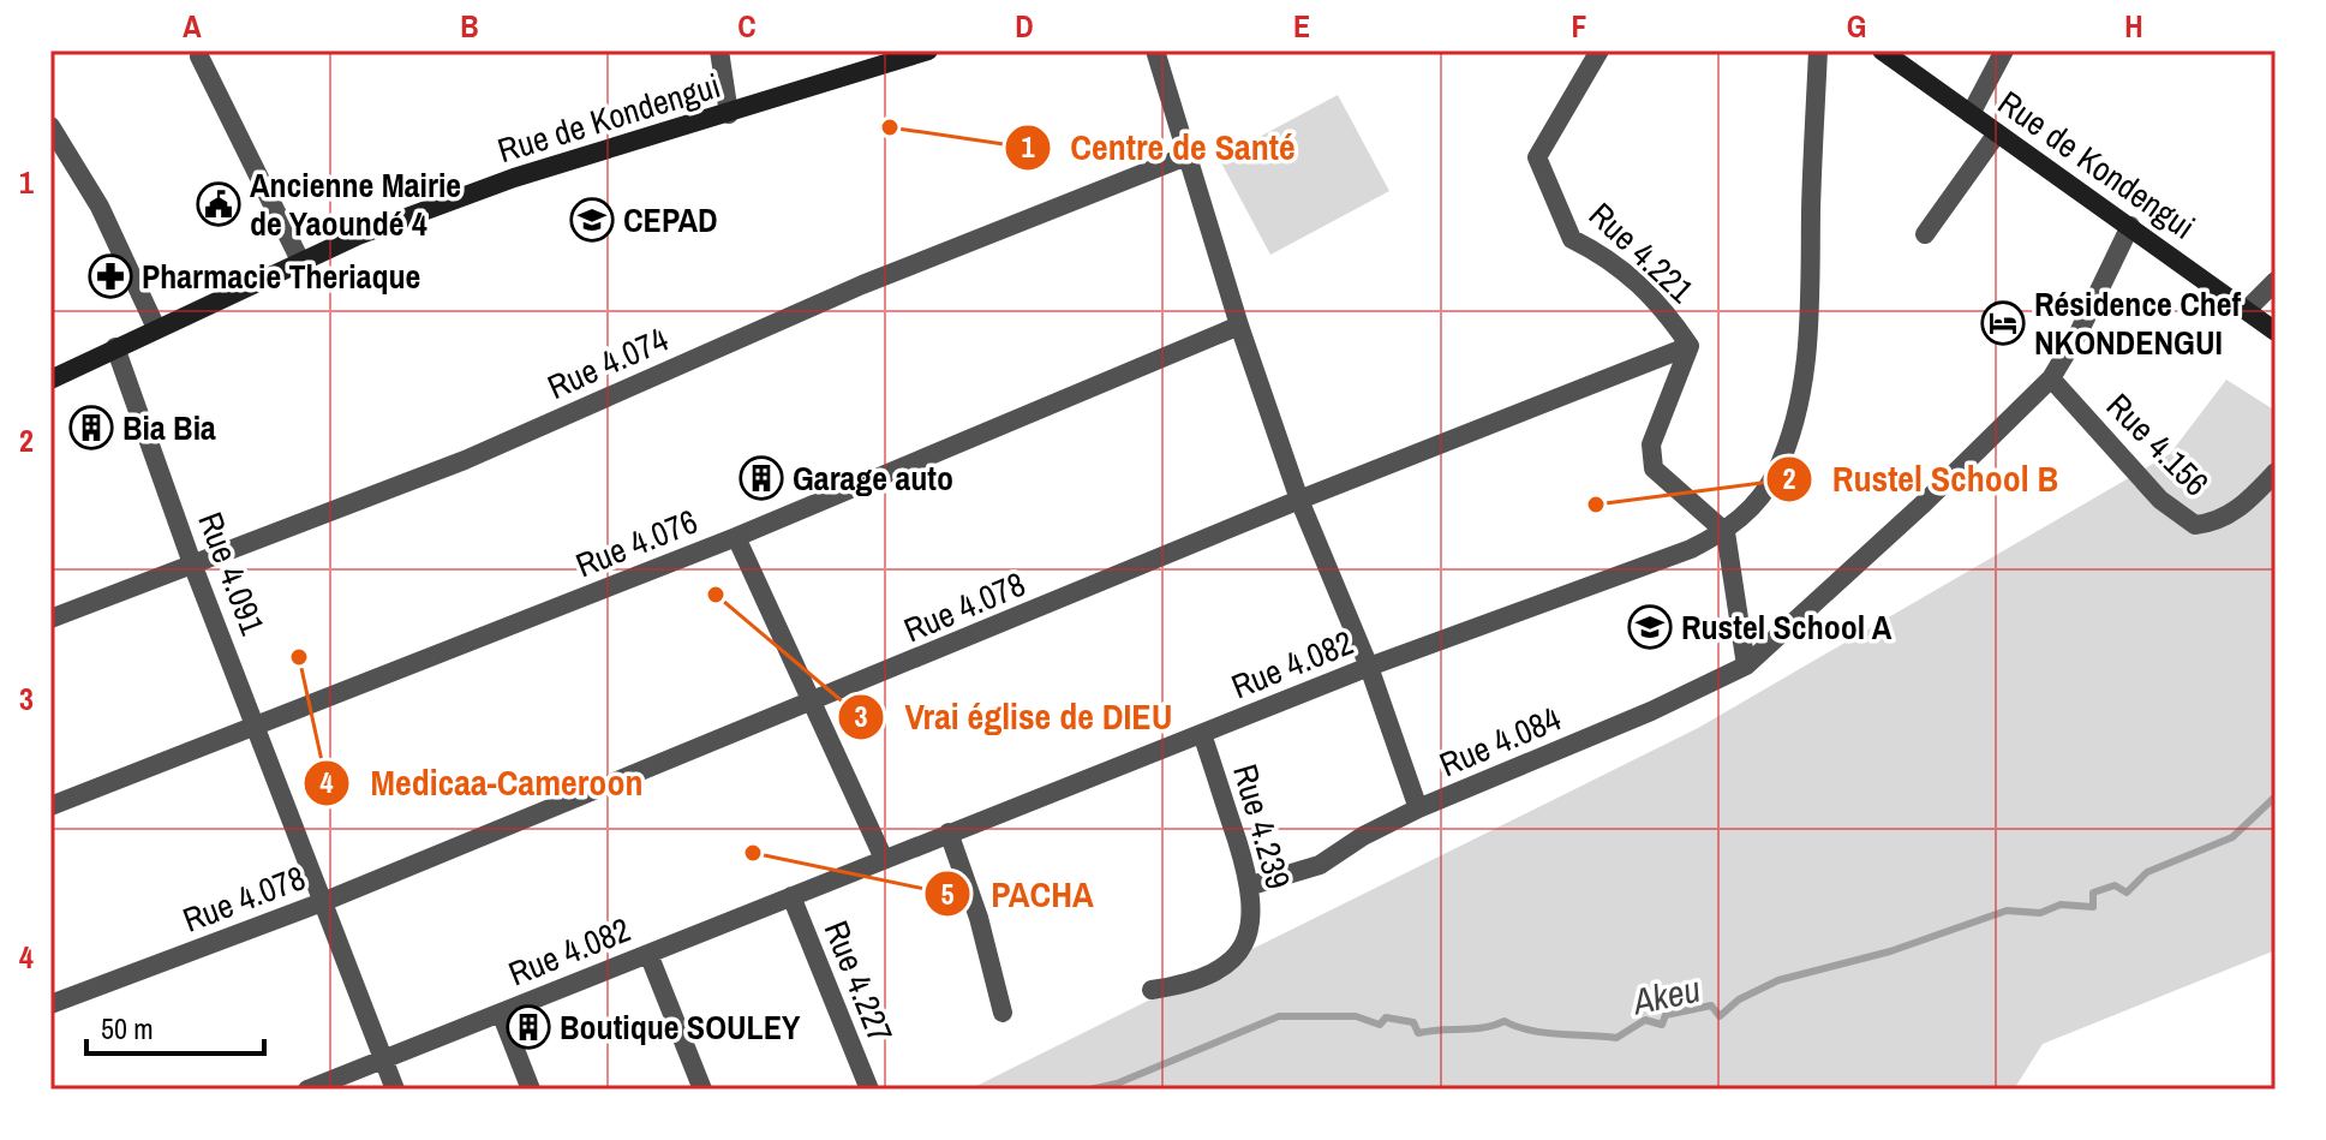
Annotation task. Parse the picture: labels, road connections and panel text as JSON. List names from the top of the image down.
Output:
{
  "streets": {
    "main road": ["Rue de Kondengui"],
    "street": [
      "Rue 4.221",
      "Rue 4.074",
      "Rue 4.156",
      "Rue 4.076",
      "Rue 4.091",
      "Rue 4.078",
      "Rue 4.082",
      "Rue 4.084",
      "Rue 4.239",
      "Rue 4.227"
    ]
  },
  "crossings": [
    ["Rue de Kondengui", "Rue 4.091"],
    ["Rue de Kondengui", "Rue 4.084"],
    ["Rue 4.221", "Rue 4.078"],
    ["Rue 4.074", "Rue 4.091"],
    ["Rue 4.074", "Rue 4.084"],
    ["Rue 4.156", "Rue 4.084"],
    ["Rue 4.076", "Rue 4.091"],
    ["Rue 4.076", "Rue 4.084"],
    ["Rue 4.091", "Rue 4.078"],
    ["Rue 4.091", "Rue 4.082"],
    ["Rue 4.078", "Rue 4.084"],
    ["Rue 4.082", "Rue 4.084"],
    ["Rue 4.082", "Rue 4.239"],
    ["Rue 4.082", "Rue 4.227"]
  ],
  "water": ["Akeu"],
  "places": {
    "other": [
      "Centre de Santé",
      "Rustel School B",
      "Vrai église de DIEU",
      "Medicaa-Cameroon",
      "PACHA"
    ],
    "public building": ["Ancienne Mairie de Yaoundé 4"],
    "school or university": ["CEPAD", "Rustel School A"],
    "pharmacy": ["Pharmacie Theriaque"],
    "hotel": ["Résidence Chef NKONDENGUI"],
    "building": ["Bia Bia", "Garage auto", "Boutique SOULEY"]
  },
  "scale_bar": "50 m",
  "grid": {
    "columns": [
      "A",
      "B",
      "C",
      "D",
      "E",
      "F",
      "G",
      "H"
    ],
    "rows": [
      "1",
      "2",
      "3",
      "4"
    ]
  }
}
